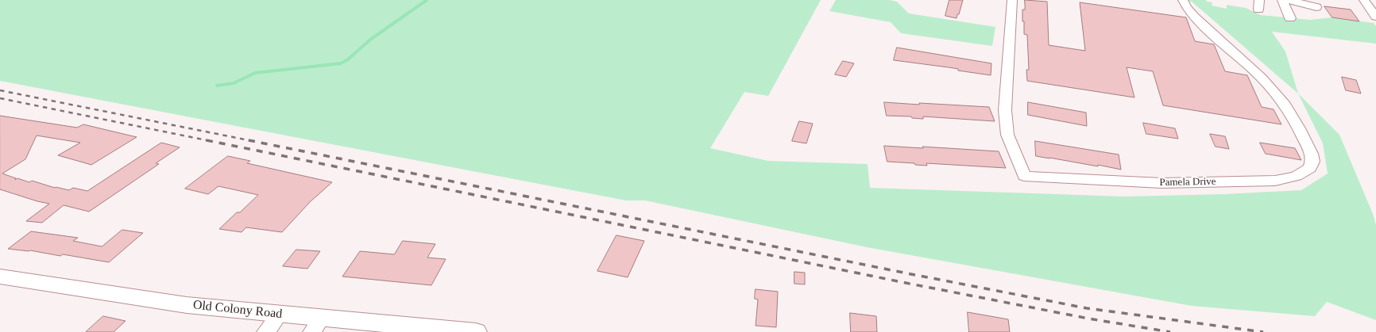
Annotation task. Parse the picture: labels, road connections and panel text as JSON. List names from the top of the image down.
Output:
{
  "streets": {
    "main road": ["Old Colony Road"],
    "street": ["Pamela Drive"]
  }
}
